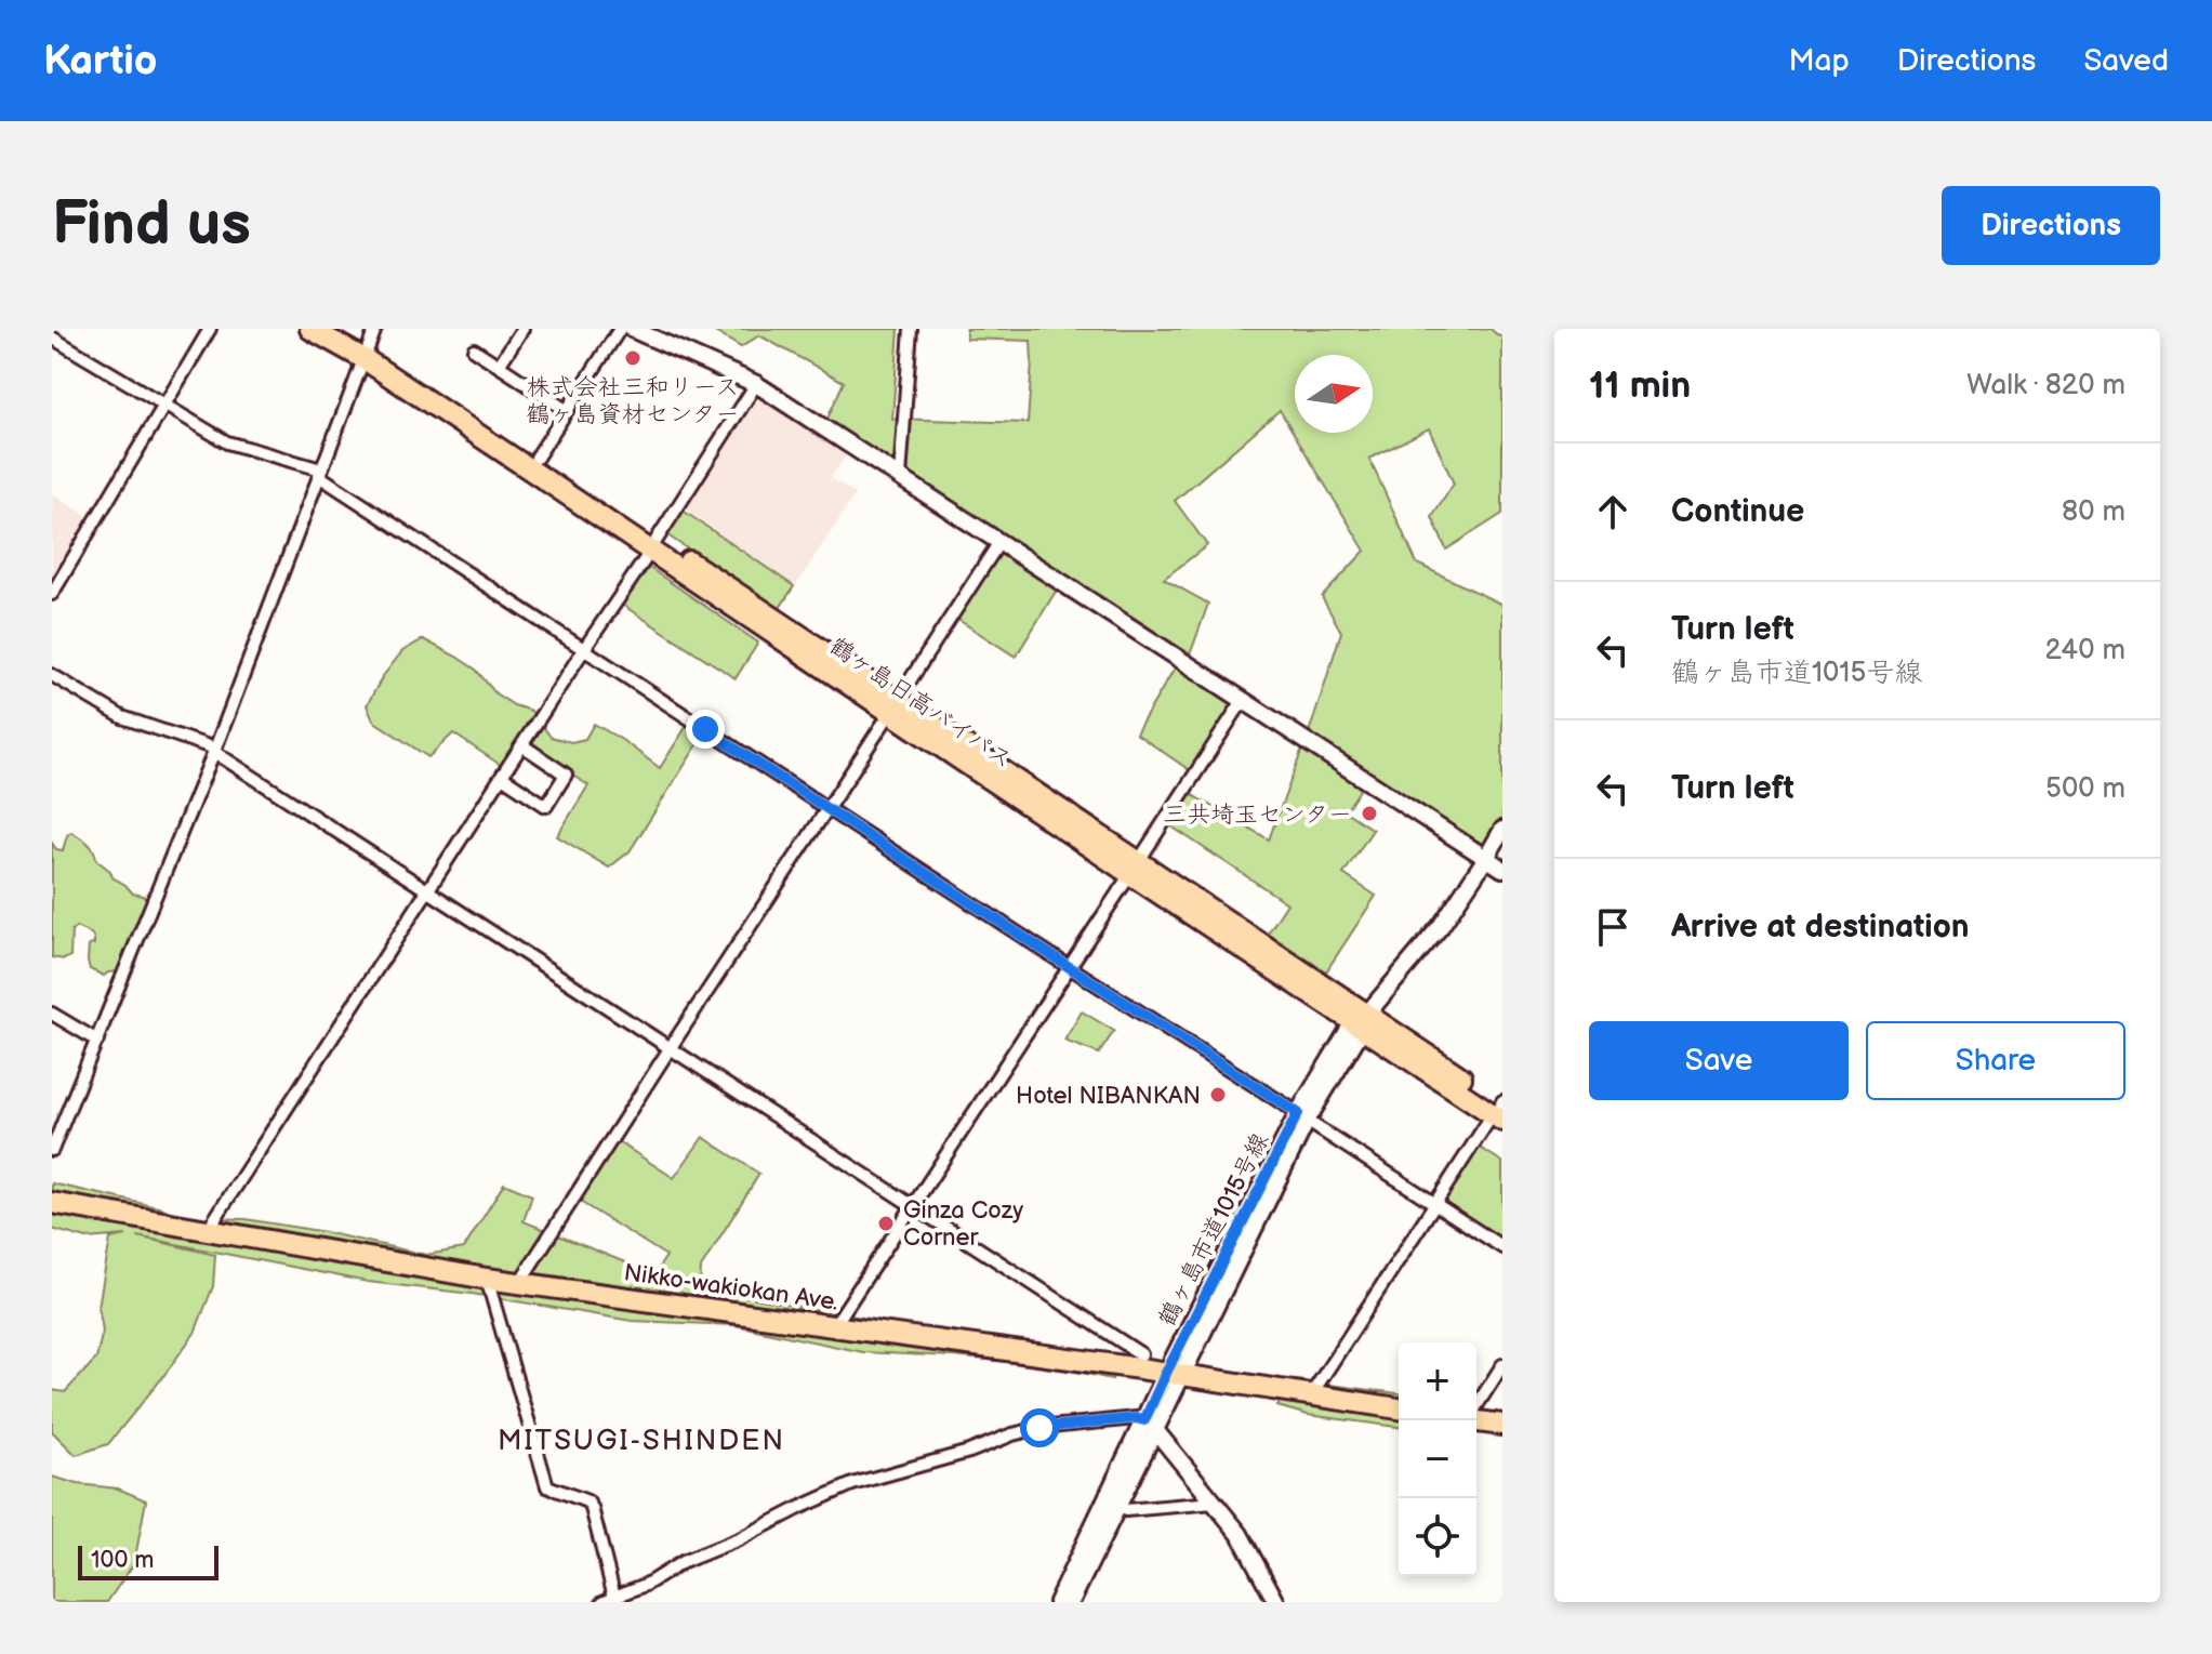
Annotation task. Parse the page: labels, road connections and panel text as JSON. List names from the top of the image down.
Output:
{
  "streets": {
    "highway": ["鶴ヶ島日高バイパス", "Nikko-wakiokan Ave."],
    "street": ["鶴ヶ島市道1015号線"]
  },
  "crossings": [
    ["鶴ヶ島日高バイパス", "鶴ヶ島市道1015号線"],
    ["鶴ヶ島市道1015号線", "Nikko-wakiokan Ave."]
  ],
  "districts": ["MITSUGI-SHINDEN"],
  "places": [
    "株式会社三和リース 鶴ヶ島資材センター",
    "三共埼玉センター",
    "Hotel NIBANKAN",
    "Ginza Cozy Corner"
  ],
  "scale_bar": "100 m",
  "north": "right",
  "page": {
    "header": "Kartio",
    "nav": ["Map", "Directions", "Saved"],
    "buttons": [
      "Directions",
      ["Save", "Share"]
    ],
    "title": "Find us",
    "heading": ["11 min", "Walk · 820 m"],
    "list": [
      ["Continue", "80 m"],
      ["Turn left", "鶴ヶ島市道1015号線", "240 m"],
      ["Turn left", "500 m"],
      "Arrive at destination"
    ],
    "map_buttons": ["+", "−"],
    "scale": "100 m"
  }
}
